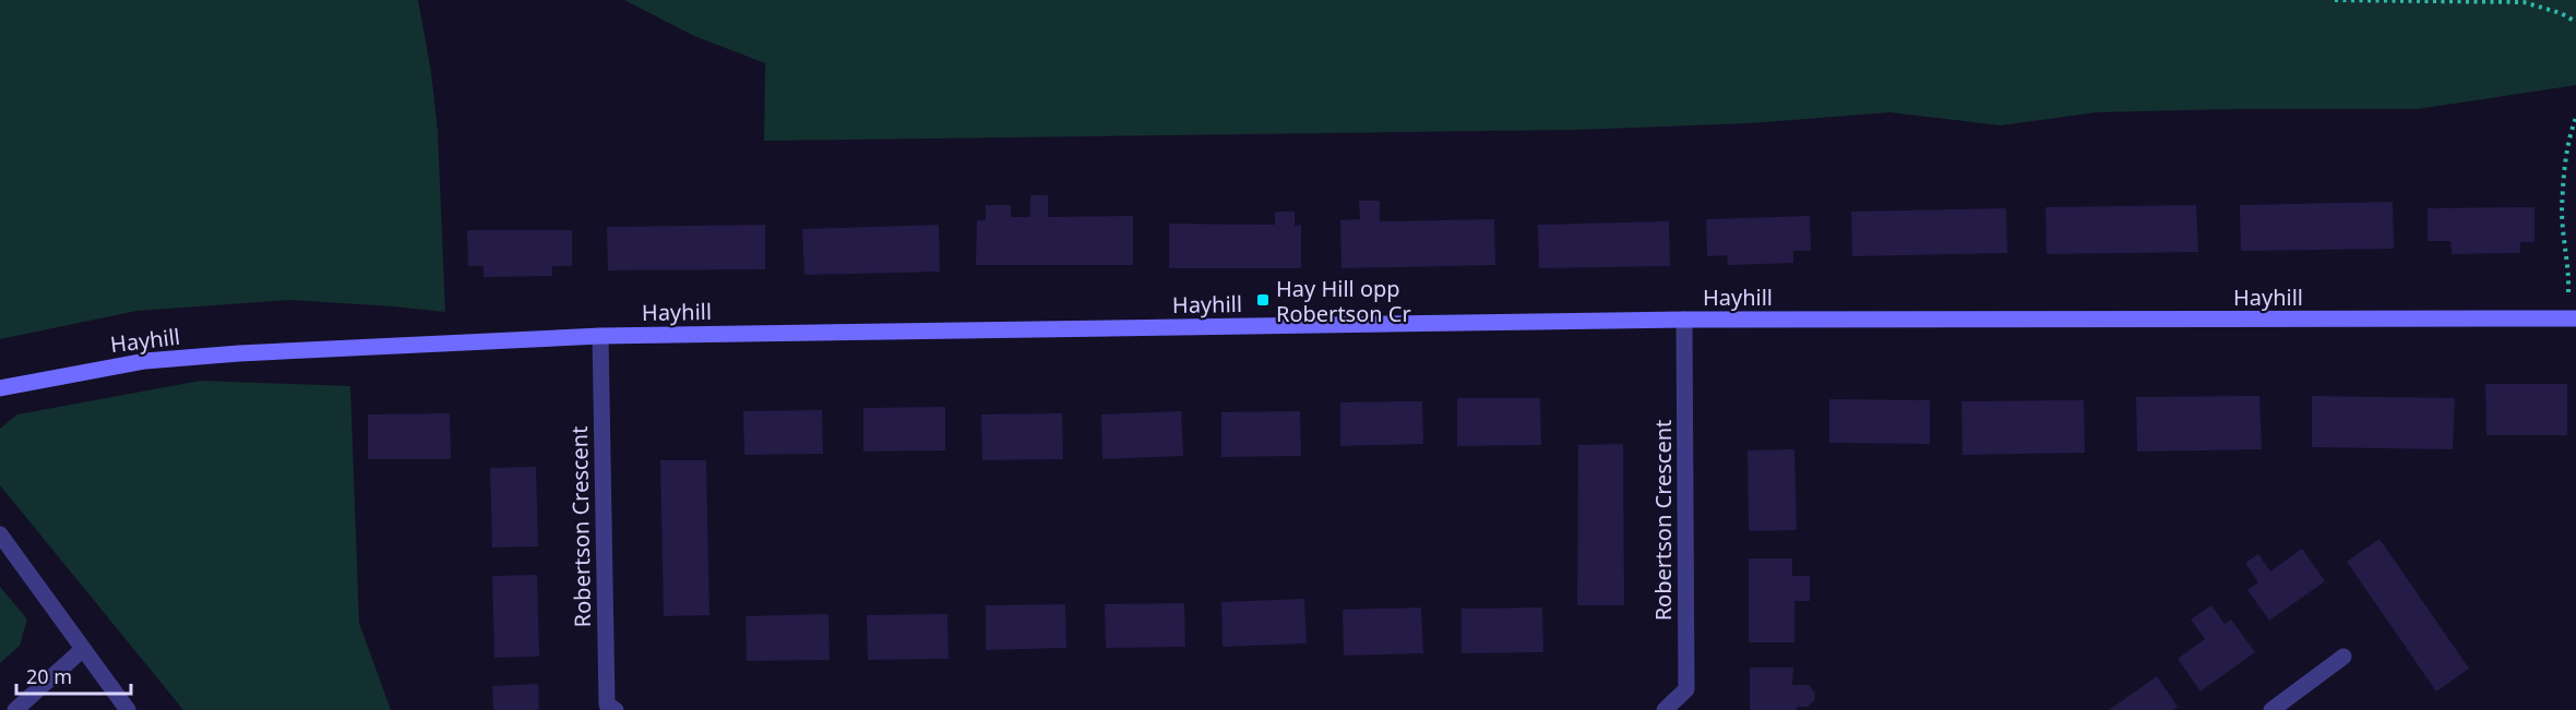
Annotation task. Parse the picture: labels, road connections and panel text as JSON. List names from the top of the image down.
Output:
{
  "streets": {
    "street": ["Hayhill", "Robertson Crescent"]
  },
  "crossings": [
    ["Hayhill", "Robertson Crescent"]
  ],
  "places": {
    "transit": ["Hay Hill opp Robertson Cr"]
  },
  "scale_bar": "20 m"
}
